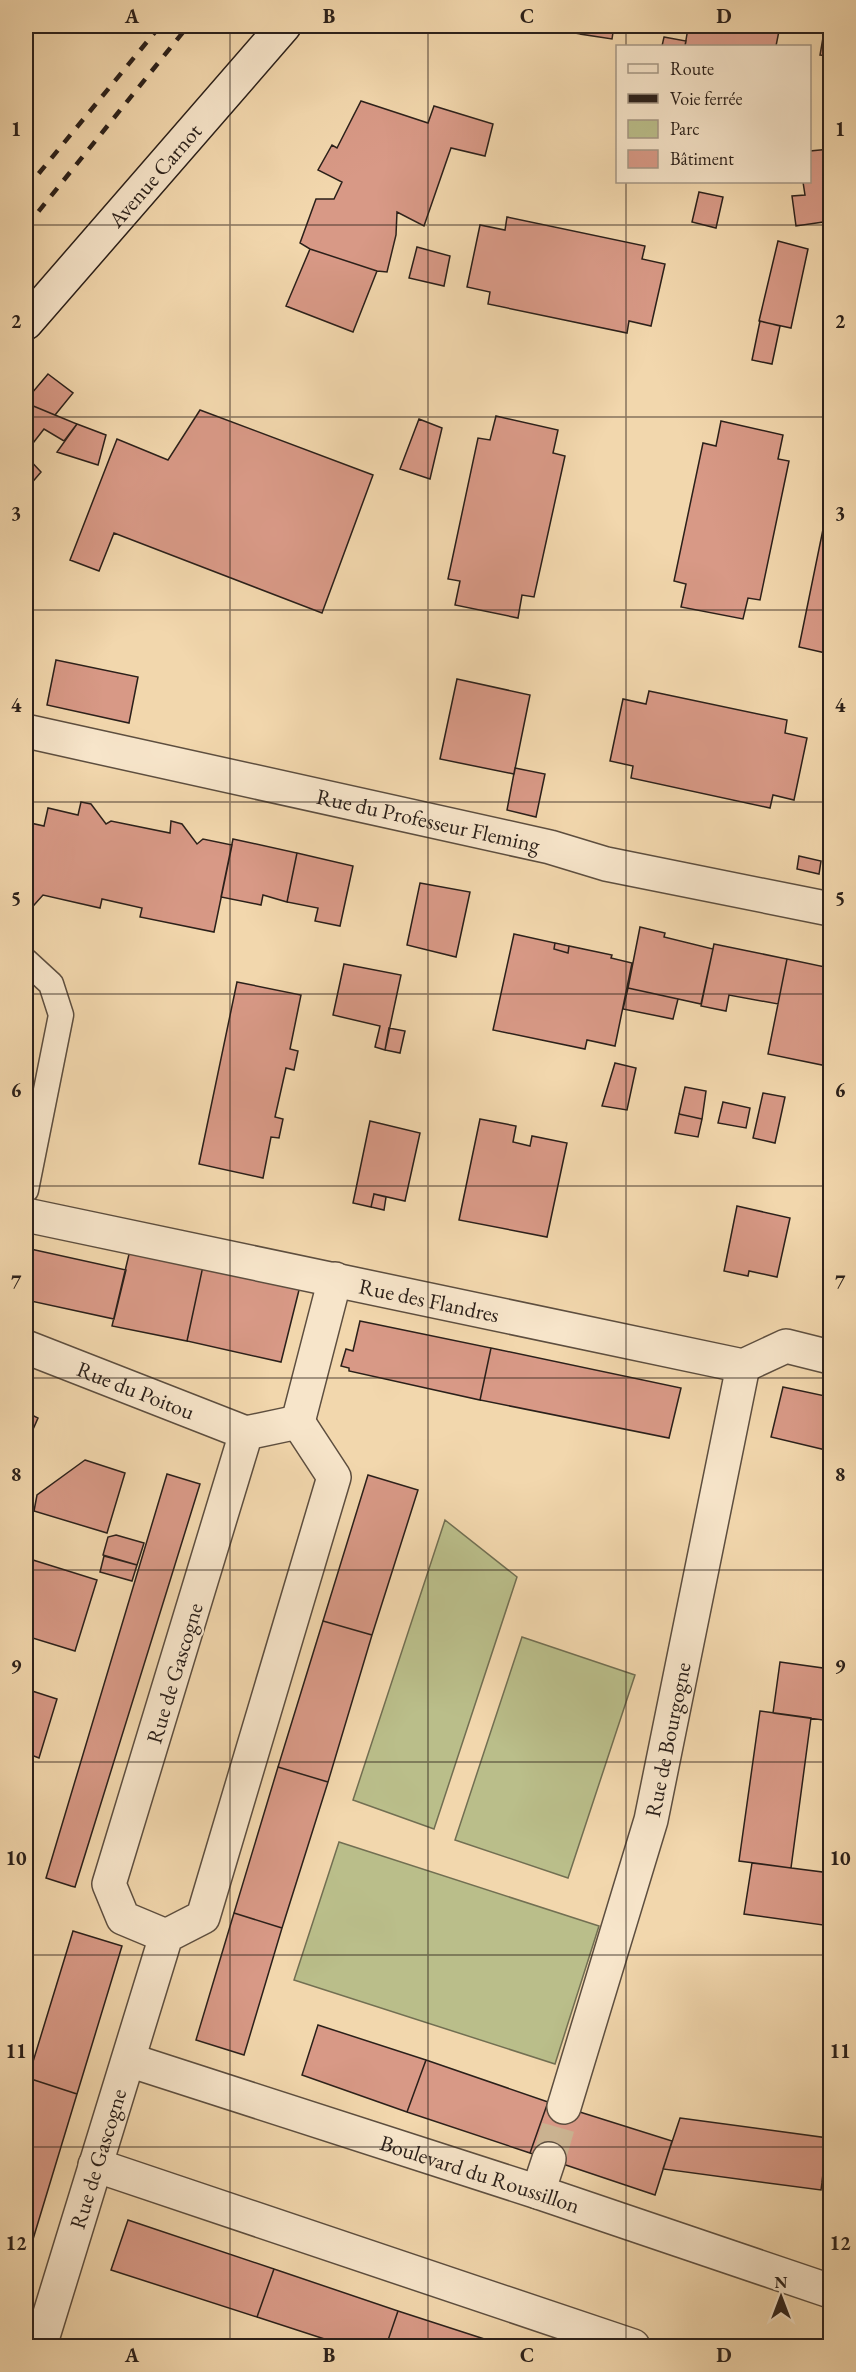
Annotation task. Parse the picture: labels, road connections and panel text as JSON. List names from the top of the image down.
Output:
{
  "streets": {
    "street": [
      "Avenue Carnot",
      "Rue du Professeur Fleming",
      "Rue des Flandres",
      "Rue du Poitou",
      "Rue de Gascogne",
      "Rue de Bourgogne",
      "Boulevard du Roussillon"
    ]
  },
  "crossings": [
    ["Rue des Flandres", "Rue de Bourgogne"],
    ["Rue du Poitou", "Rue de Gascogne"],
    ["Rue de Gascogne", "Boulevard du Roussillon"]
  ],
  "legend": [
    "Route",
    "Voie ferrée",
    "Parc",
    "Bâtiment"
  ],
  "north": "top",
  "grid": {
    "columns": [
      "A",
      "B",
      "C",
      "D"
    ],
    "rows": [
      "1",
      "2",
      "3",
      "4",
      "5",
      "6",
      "7",
      "8",
      "9",
      "10",
      "11",
      "12"
    ]
  }
}
